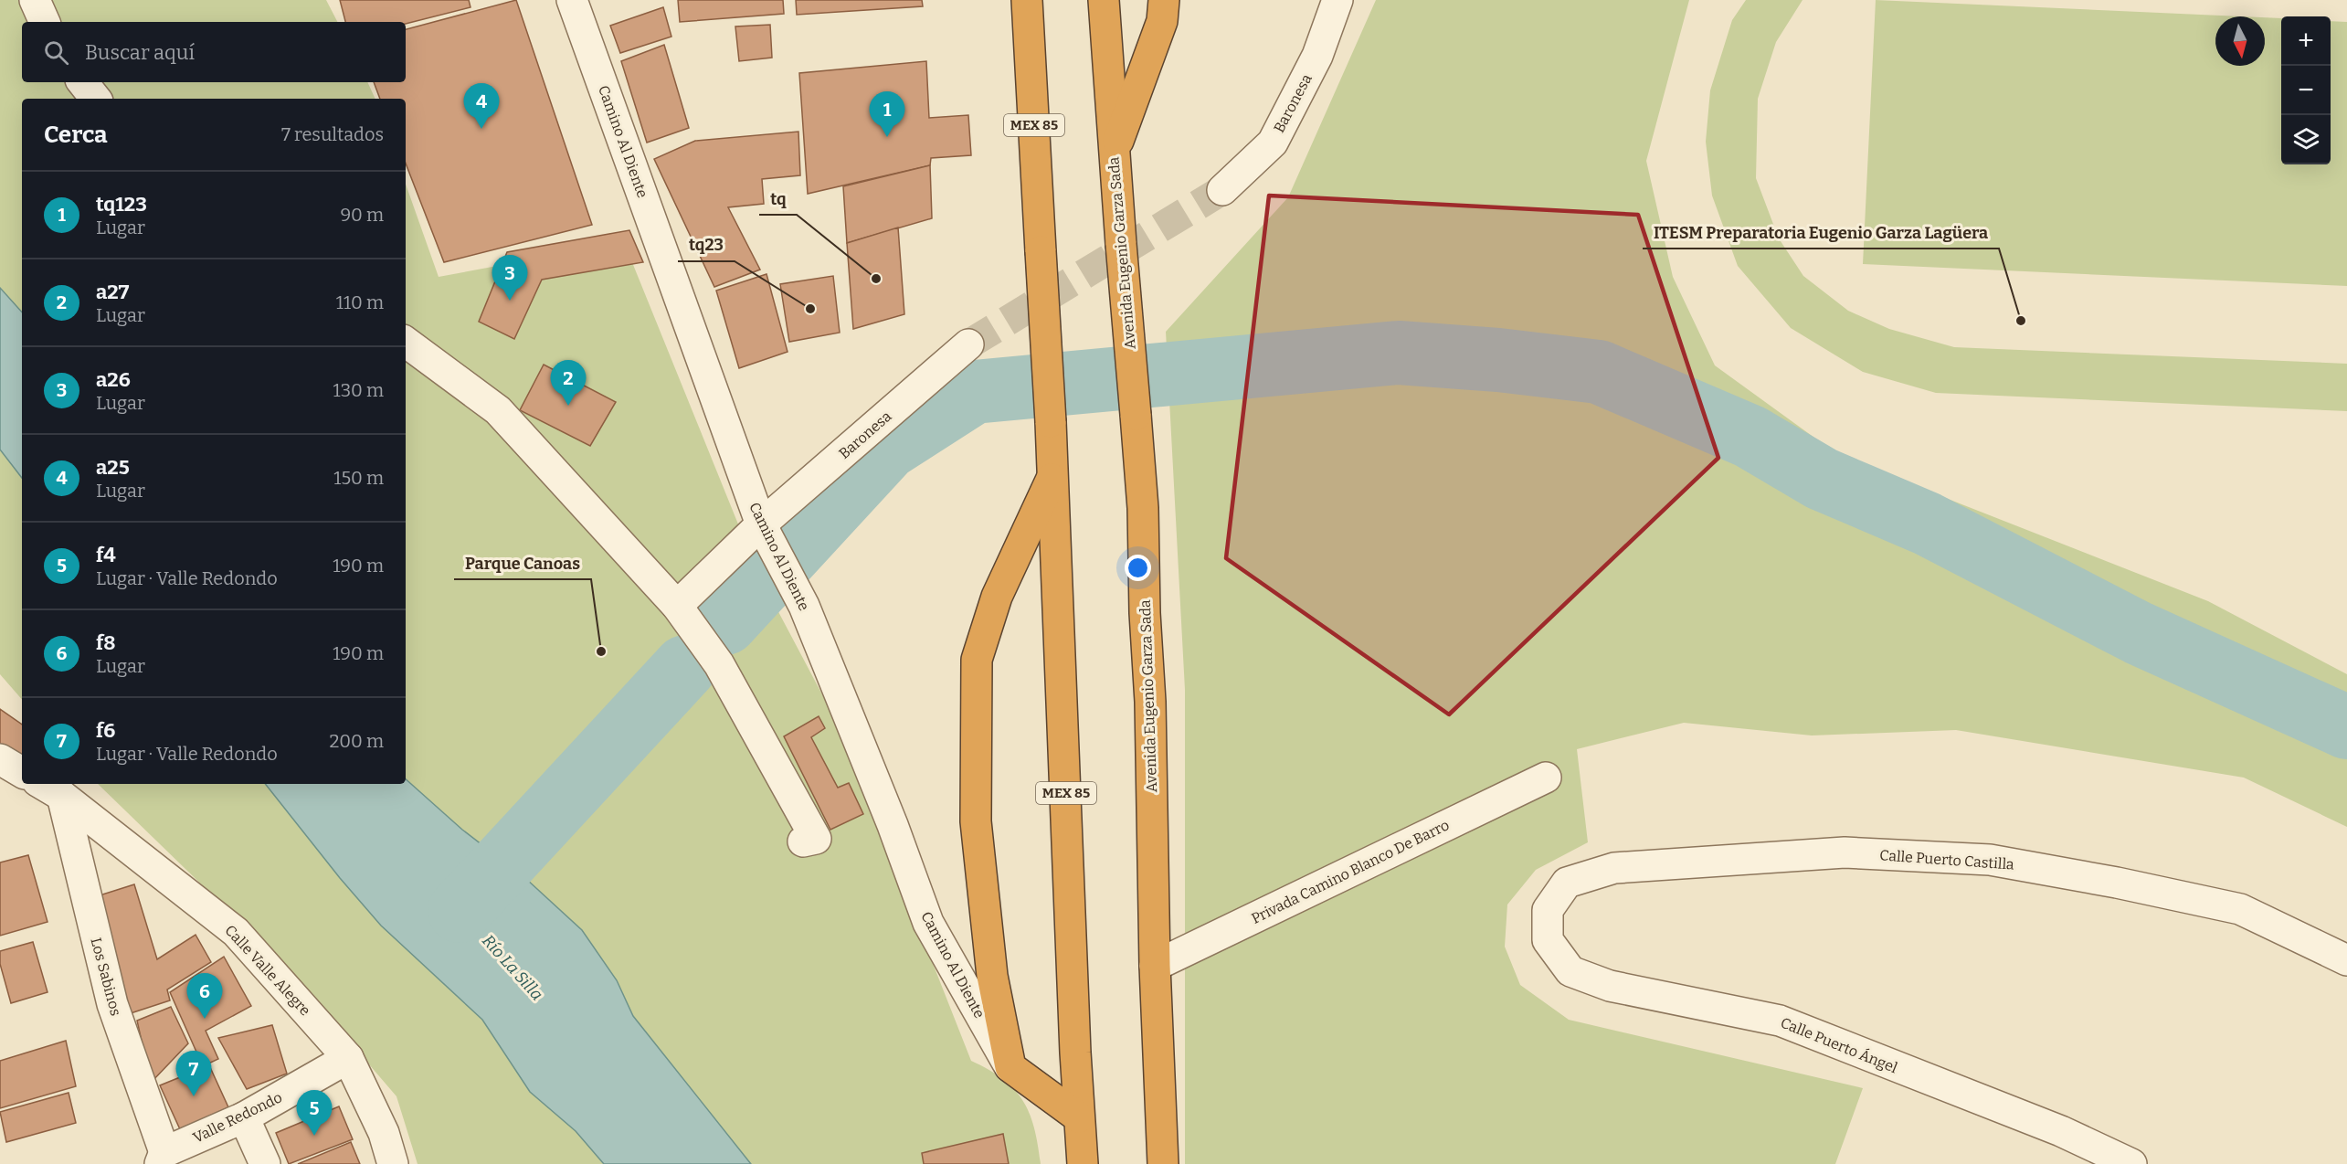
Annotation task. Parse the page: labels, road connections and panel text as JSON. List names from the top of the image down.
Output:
{
  "streets": {
    "highway": ["MEX 85", "Avenida Eugenio Garza Sada"],
    "street": [
      "Baronesa",
      "Camino Al Diente",
      "Calle Puerto Castilla",
      "Privada Camino Blanco De Barro",
      "Calle Valle Alegre",
      "Los Sabinos",
      "Calle Puerto Ángel",
      "Valle Redondo"
    ]
  },
  "crossings": [
    ["Baronesa", "Camino Al Diente"],
    ["Avenida Eugenio Garza Sada", "Privada Camino Blanco De Barro"],
    ["Calle Puerto Castilla", "Calle Puerto Ángel"],
    ["Calle Valle Alegre", "Los Sabinos"],
    ["Calle Valle Alegre", "Valle Redondo"],
    ["Los Sabinos", "Valle Redondo"]
  ],
  "water": ["Río La Silla"],
  "places": [
    "tq",
    "tq23",
    "ITESM Preparatoria Eugenio Garza Lagüera",
    "Parque Canoas"
  ],
  "north": "bottom",
  "page": {
    "map_buttons": ["+", "−"],
    "search": "Buscar aquí",
    "pins": [
      "4",
      "1",
      "3",
      "2",
      "6",
      "7",
      "5"
    ],
    "heading": ["Cerca", "7 resultados"],
    "list": [
      {
        "mark": "1",
        "name": "tq123",
        "note": "Lugar",
        "value": "90 m"
      },
      {
        "mark": "2",
        "name": "a27",
        "note": "Lugar",
        "value": "110 m"
      },
      {
        "mark": "3",
        "name": "a26",
        "note": "Lugar",
        "value": "130 m"
      },
      {
        "mark": "4",
        "name": "a25",
        "note": "Lugar",
        "value": "150 m"
      },
      {
        "mark": "5",
        "name": "f4",
        "note": "Lugar · Valle Redondo",
        "value": "190 m"
      },
      {
        "mark": "6",
        "name": "f8",
        "note": "Lugar",
        "value": "190 m"
      },
      {
        "mark": "7",
        "name": "f6",
        "note": "Lugar · Valle Redondo",
        "value": "200 m"
      }
    ]
  }
}
